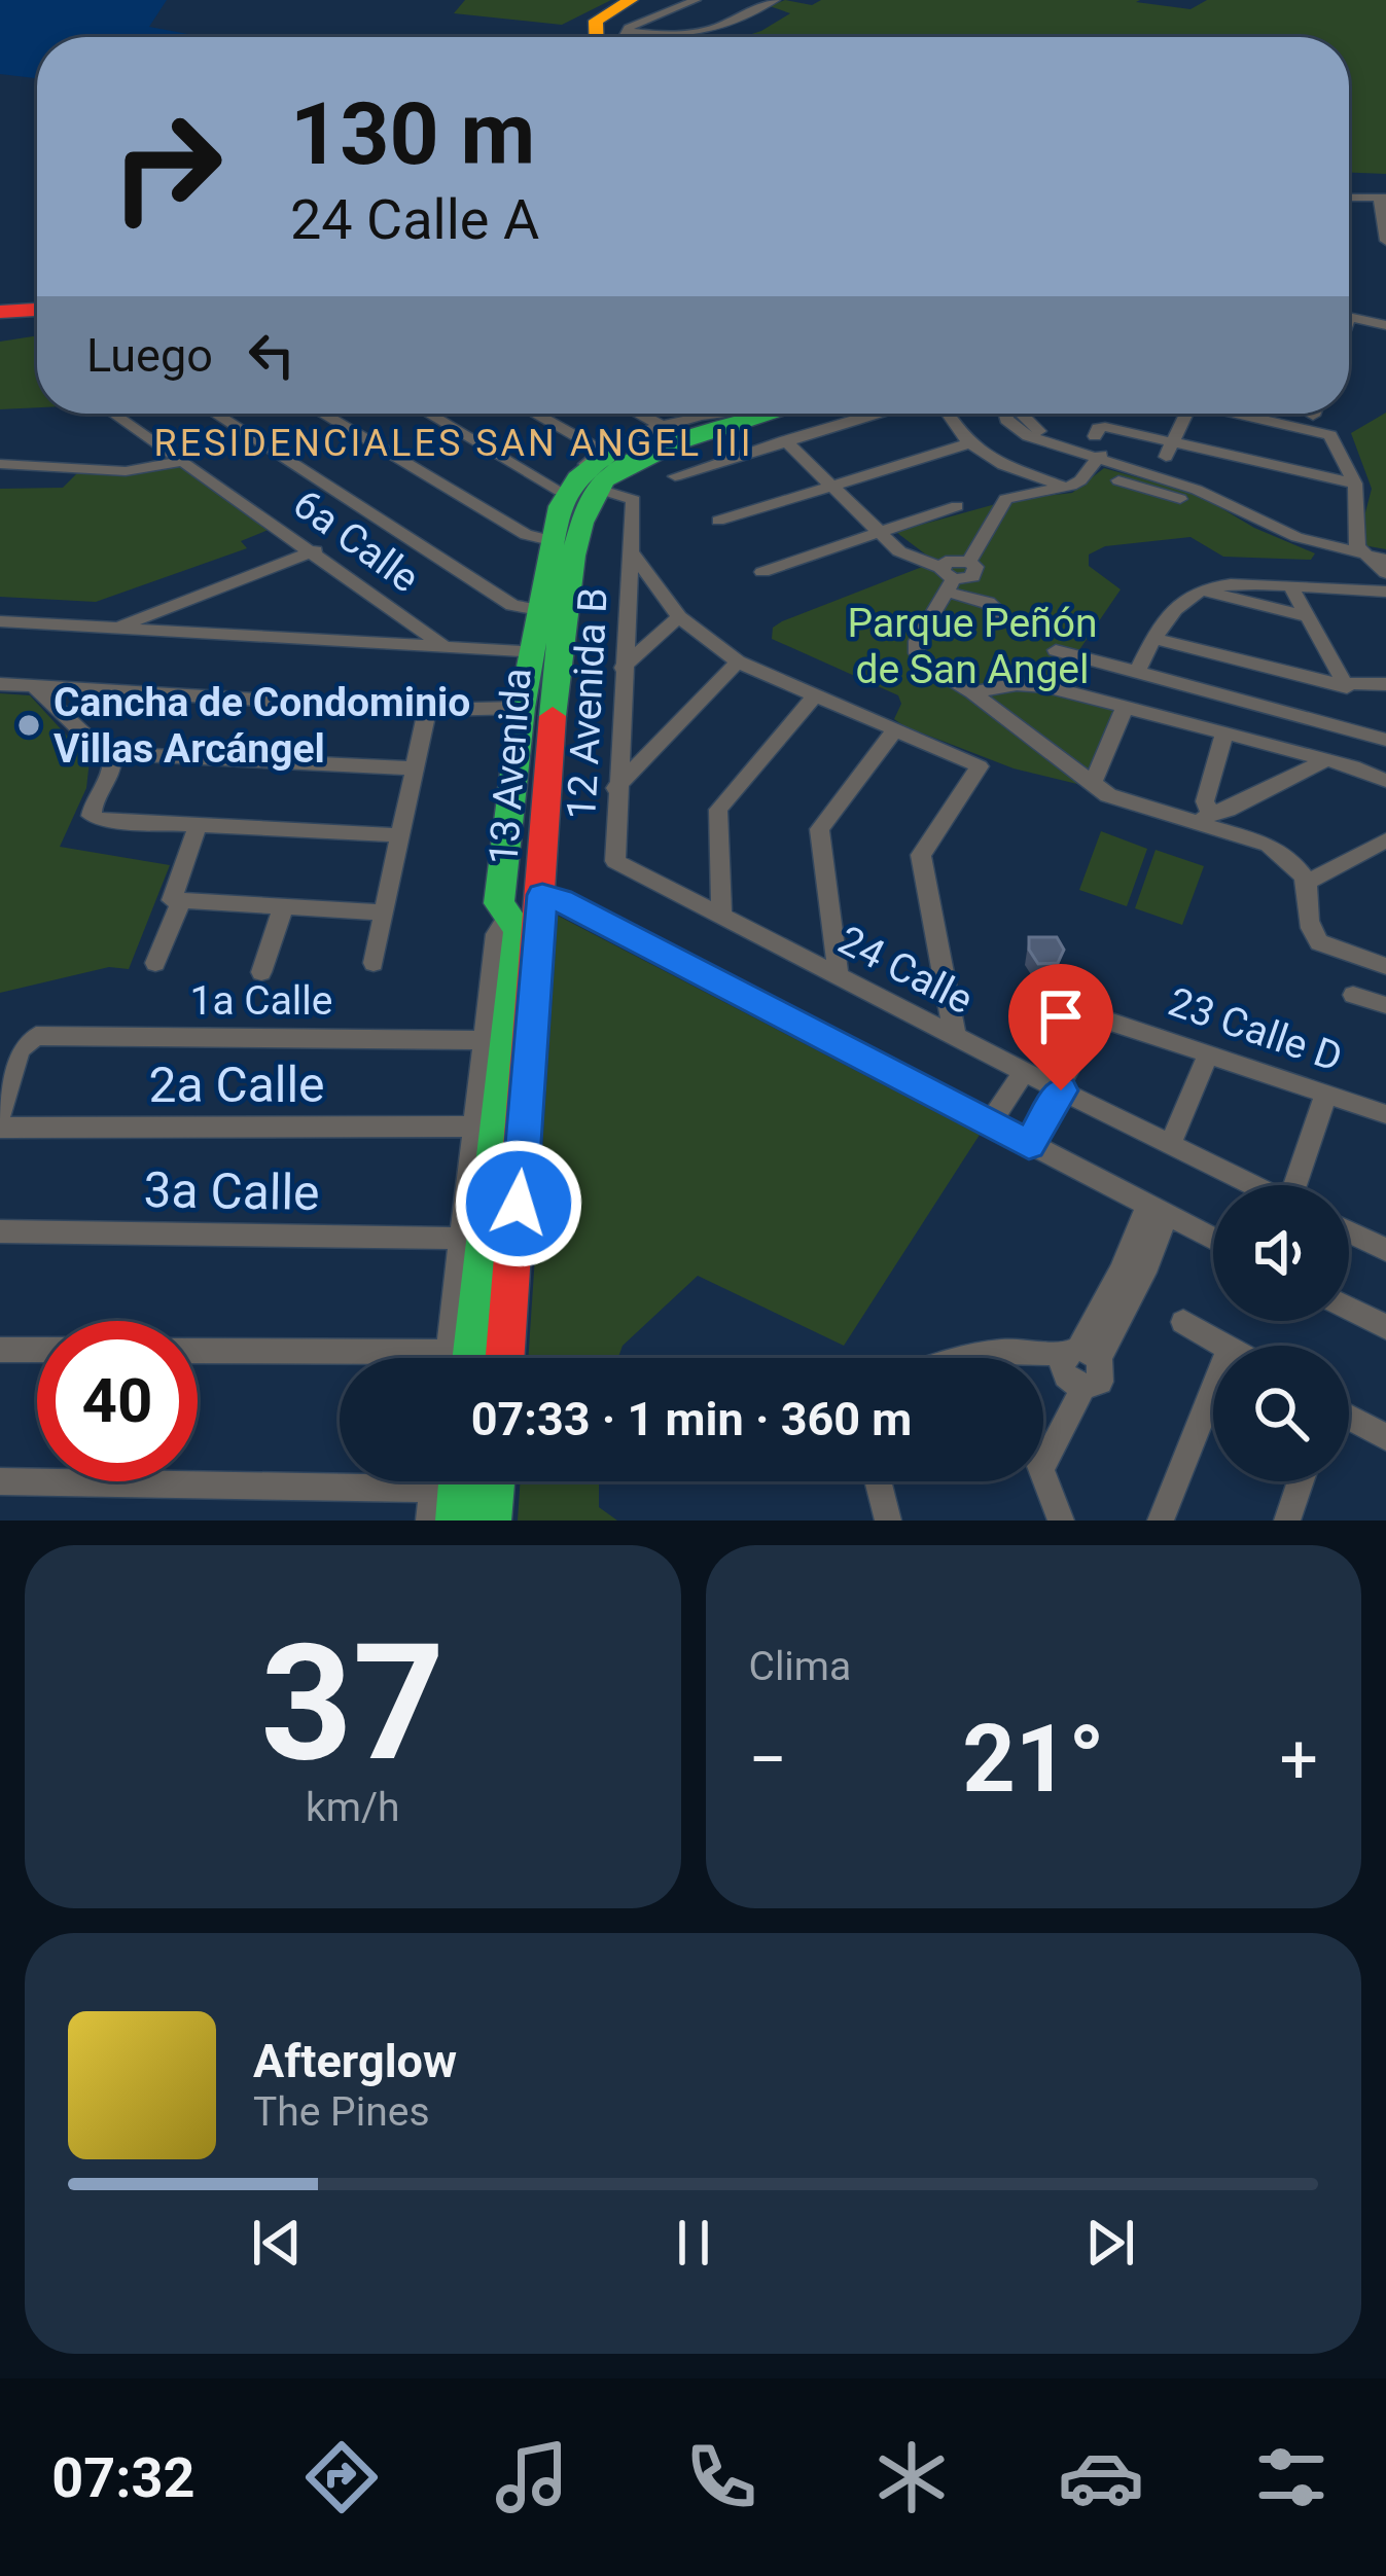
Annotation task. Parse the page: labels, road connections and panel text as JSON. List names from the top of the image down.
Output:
{
  "streets": {
    "street": [
      "6a Calle",
      "12 Avenida B",
      "13 Avenida",
      "24 Calle",
      "1a Calle",
      "23 Calle D",
      "2a Calle",
      "3a Calle"
    ]
  },
  "crossings": [
    ["12 Avenida B", "13 Avenida"],
    ["12 Avenida B", "24 Calle"],
    ["24 Calle", "23 Calle D"]
  ],
  "districts": ["RESIDENCIALES SAN ANGEL III"],
  "parks": ["Parque Peñón de San Angel"],
  "places": ["Cancha de Condominio Villas Arcángel"],
  "page": {
    "turn": ["130 m", "24 Calle A"],
    "then": "Luego",
    "limit": "40",
    "trip": "07:33 · 1 min · 360 m",
    "tile": [
      ["37", "km/h"],
      "Clima"
    ],
    "heat": ["−", "21°", "+"],
    "song": ["Afterglow", "The Pines"],
    "tabs": "07:32"
  }
}
